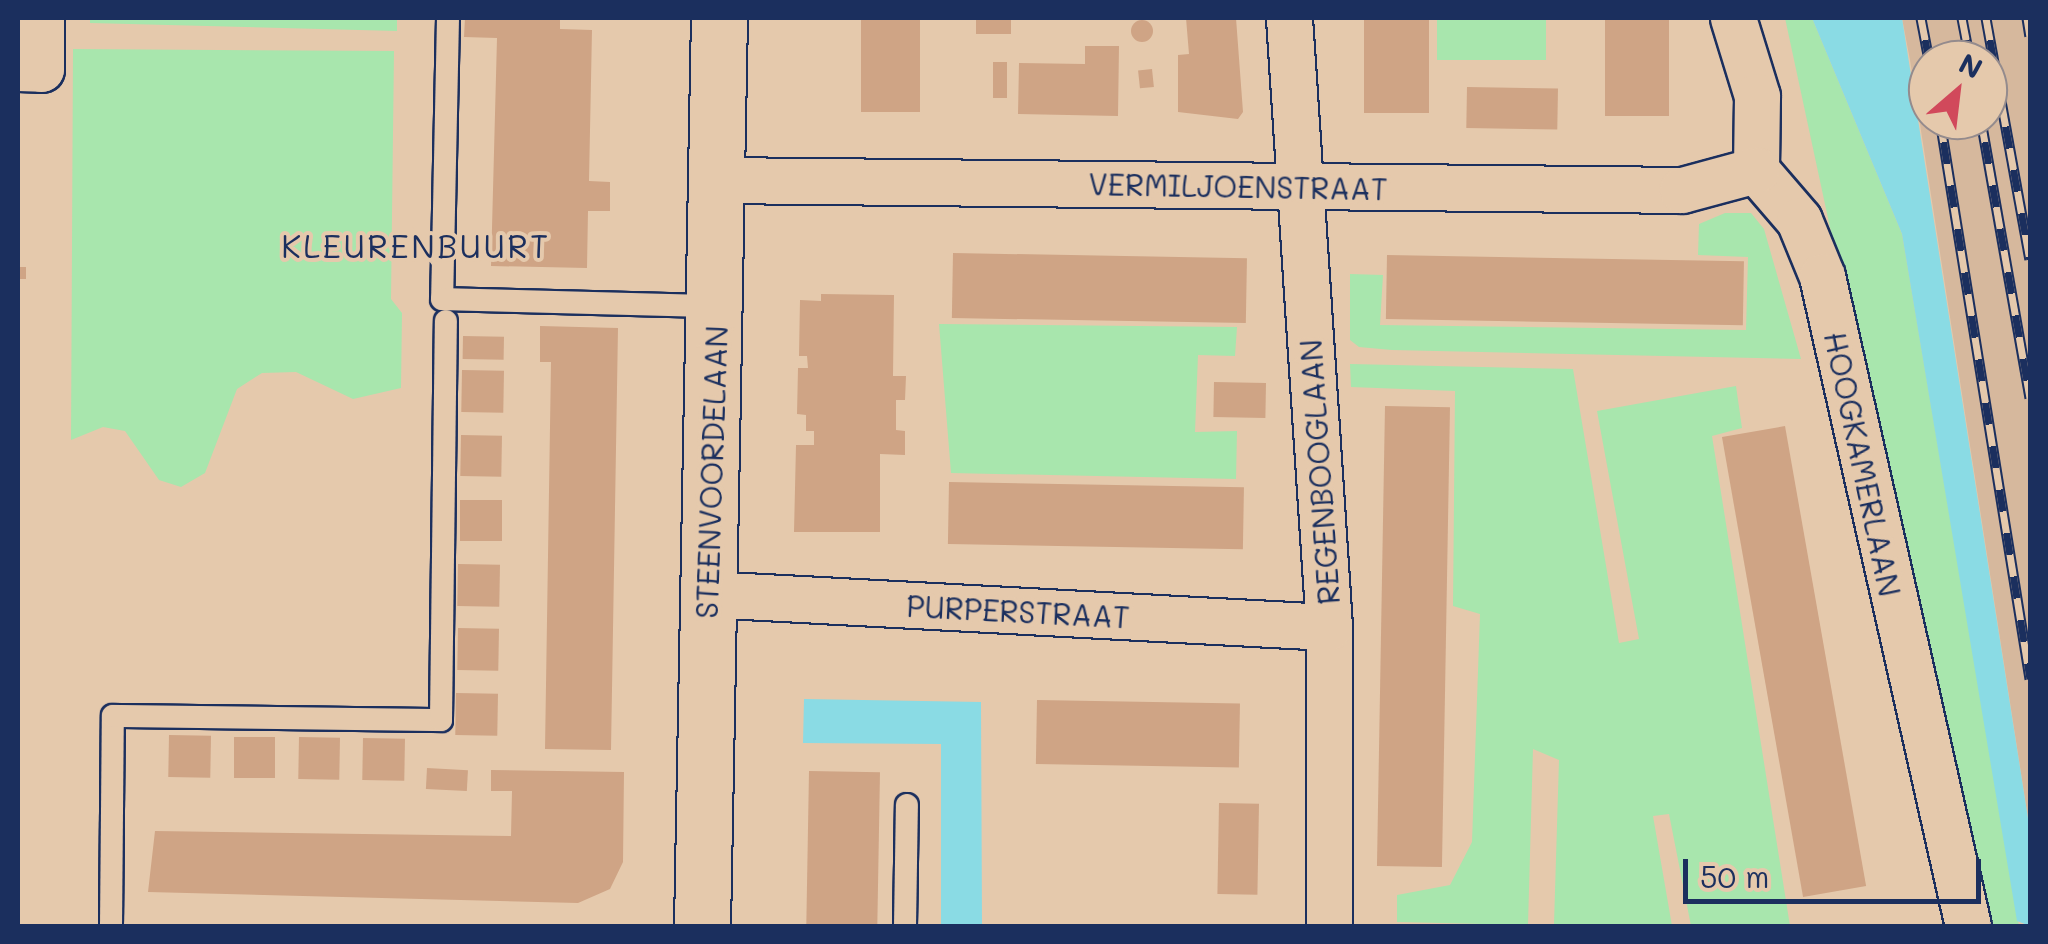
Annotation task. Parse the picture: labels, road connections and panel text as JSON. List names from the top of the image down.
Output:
{
  "streets": {
    "street": [
      "VERMILJOENSTRAAT",
      "HOOGKAMERLAAN",
      "STEENVOORDELAAN",
      "REGENBOOGLAAN",
      "PURPERSTRAAT"
    ]
  },
  "crossings": [
    ["VERMILJOENSTRAAT", "HOOGKAMERLAAN"],
    ["VERMILJOENSTRAAT", "STEENVOORDELAAN"],
    ["VERMILJOENSTRAAT", "REGENBOOGLAAN"],
    ["STEENVOORDELAAN", "PURPERSTRAAT"],
    ["REGENBOOGLAAN", "PURPERSTRAAT"]
  ],
  "districts": ["KLEURENBUURT"],
  "scale_bar": "50 m",
  "north": "top right"
}
